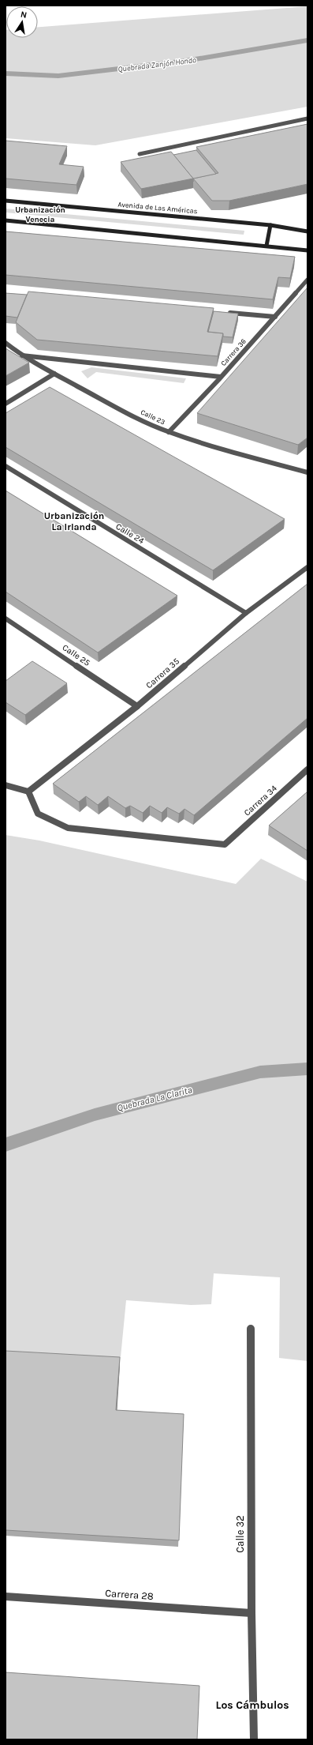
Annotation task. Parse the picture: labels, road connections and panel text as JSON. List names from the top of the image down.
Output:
{
  "streets": {
    "main road": ["Avenida de Las Américas"],
    "street": [
      "Carrera 36",
      "Calle 23",
      "Calle 24",
      "Calle 25",
      "Carrera 35",
      "Carrera 34",
      "Calle 32",
      "Carrera 28"
    ]
  },
  "crossings": [
    ["Carrera 36", "Calle 23"],
    ["Calle 24", "Carrera 35"],
    ["Calle 25", "Carrera 35"],
    ["Carrera 35", "Carrera 34"],
    ["Calle 32", "Carrera 28"]
  ],
  "districts": ["Urbanización Venecia", "Urbanización La Irlanda", "Los Cámbulos"],
  "water": ["Quebrada Zanjón Hondo", "Quebrada La Clarita"],
  "north": "top"
}
